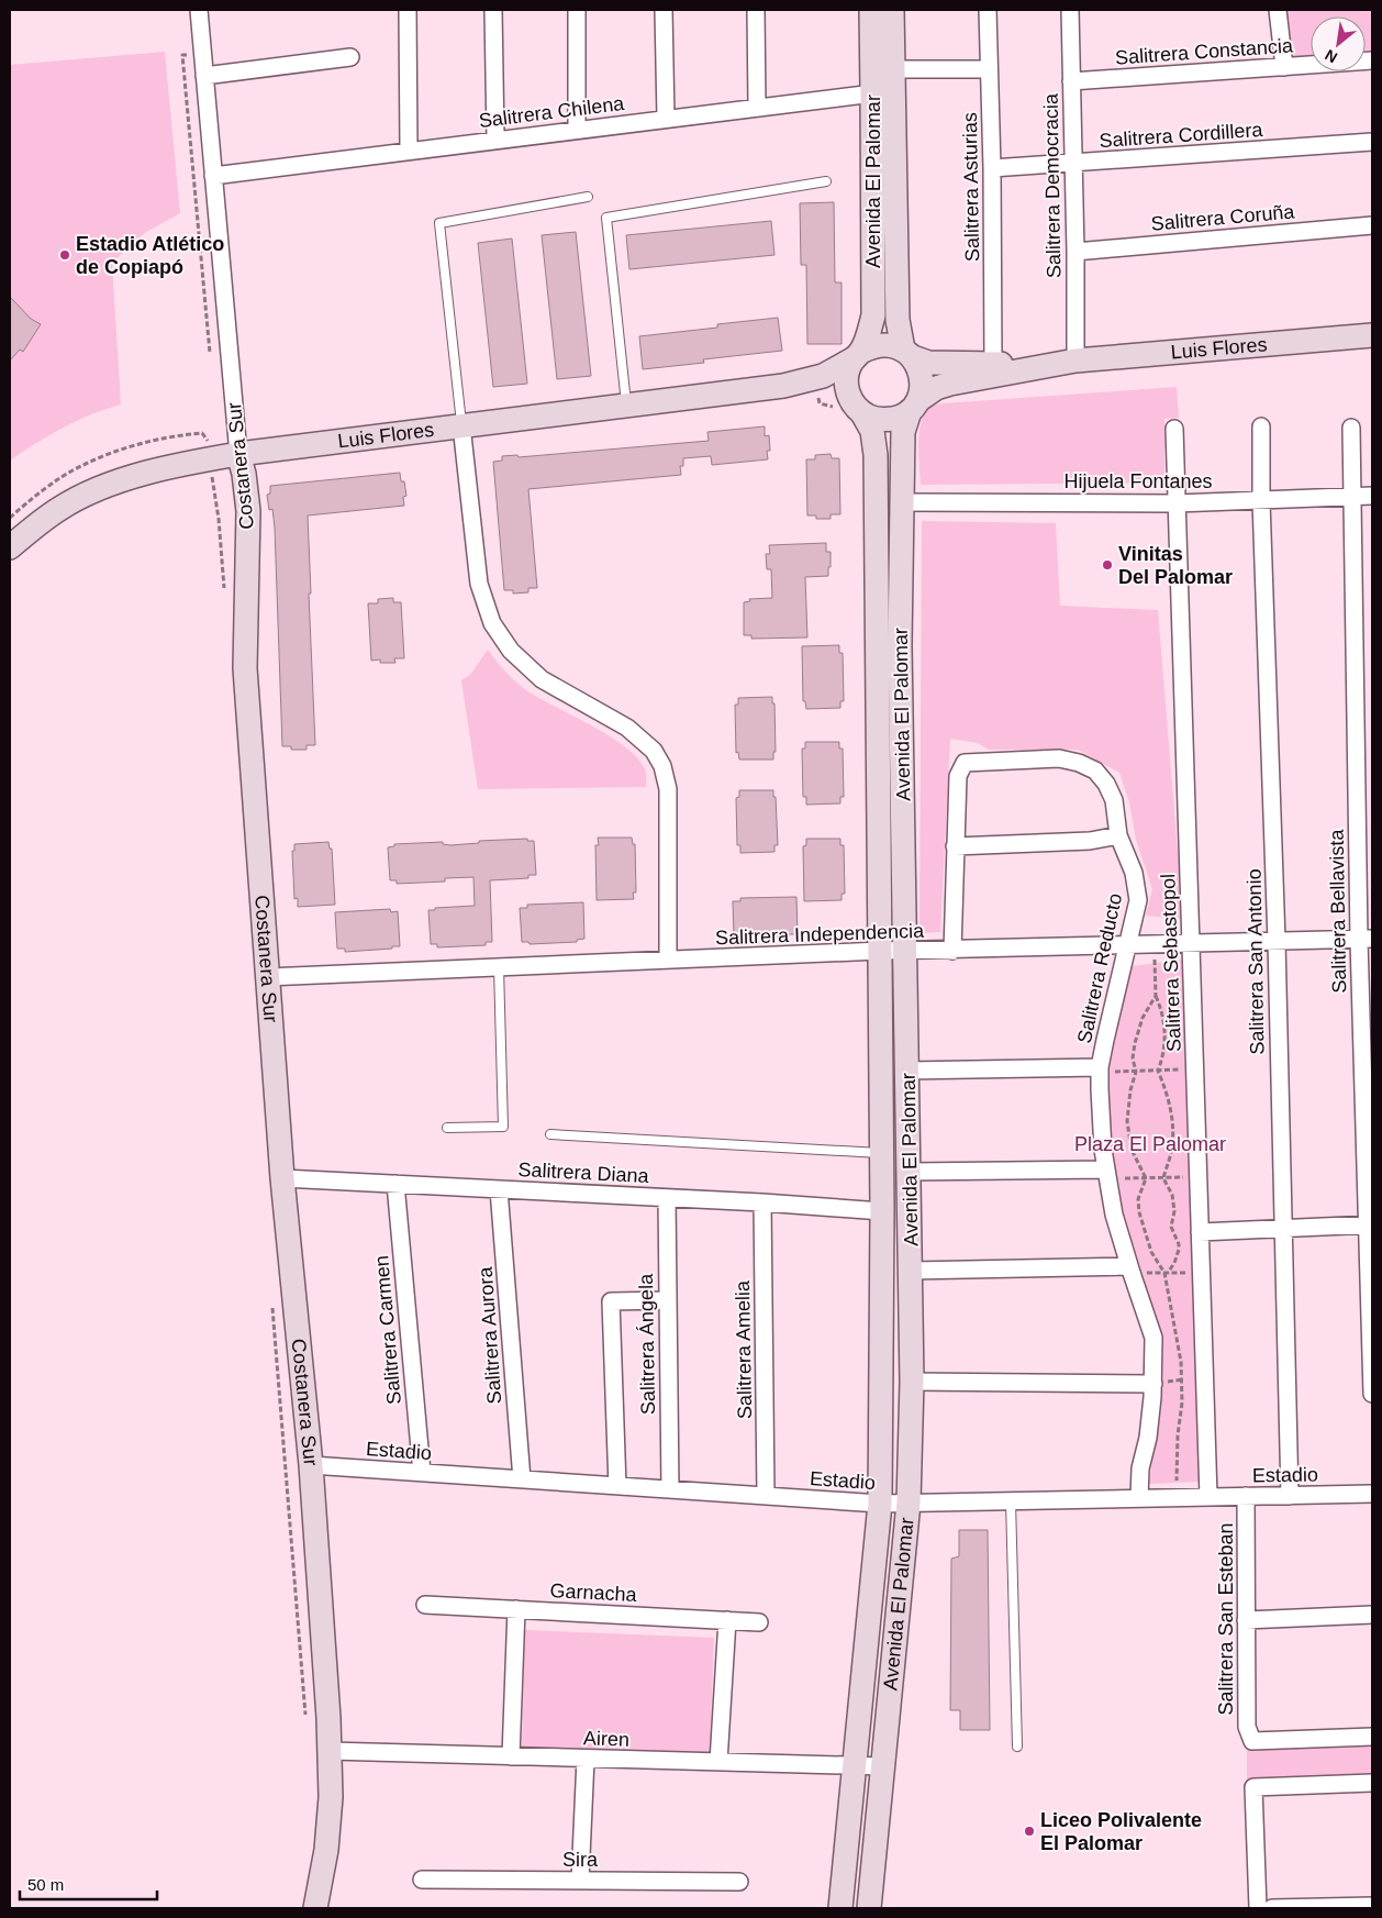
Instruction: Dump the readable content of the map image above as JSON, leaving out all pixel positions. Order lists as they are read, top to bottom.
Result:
{
  "streets": {
    "street": [
      "Salitrera Constancia",
      "Salitrera Chilena",
      "Salitrera Cordillera",
      "Avenida El Palomar",
      "Salitrera Democracia",
      "Salitrera Asturias",
      "Salitrera Coruña",
      "Luis Flores",
      "Costanera Sur",
      "Hijuela Fontanes",
      "Salitrera Bellavista",
      "Salitrera Independencia",
      "Salitrera San Antonio",
      "Salitrera Sebastopol",
      "Salitrera Reducto",
      "Salitrera Diana",
      "Salitrera Carmen",
      "Salitrera Aurora",
      "Salitrera Ángela",
      "Salitrera Amelia",
      "Estadio",
      "Garnacha",
      "Salitrera San Esteban",
      "Airen",
      "Sira"
    ]
  },
  "crossings": [
    ["Salitrera Constancia", "Salitrera Democracia"],
    ["Salitrera Chilena", "Avenida El Palomar"],
    ["Salitrera Chilena", "Salitrera Asturias"],
    ["Salitrera Chilena", "Costanera Sur"],
    ["Salitrera Cordillera", "Salitrera Democracia"],
    ["Salitrera Cordillera", "Salitrera Asturias"],
    ["Avenida El Palomar", "Luis Flores"],
    ["Avenida El Palomar", "Hijuela Fontanes"],
    ["Avenida El Palomar", "Salitrera Independencia"],
    ["Avenida El Palomar", "Salitrera Diana"],
    ["Avenida El Palomar", "Estadio"],
    ["Avenida El Palomar", "Airen"],
    ["Salitrera Democracia", "Salitrera Coruña"],
    ["Salitrera Democracia", "Luis Flores"],
    ["Salitrera Asturias", "Luis Flores"],
    ["Luis Flores", "Costanera Sur"],
    ["Costanera Sur", "Salitrera Independencia"],
    ["Costanera Sur", "Salitrera Diana"],
    ["Costanera Sur", "Estadio"],
    ["Costanera Sur", "Airen"],
    ["Hijuela Fontanes", "Salitrera Bellavista"],
    ["Hijuela Fontanes", "Salitrera San Antonio"],
    ["Hijuela Fontanes", "Salitrera Sebastopol"],
    ["Salitrera Bellavista", "Salitrera Independencia"],
    ["Salitrera Independencia", "Salitrera San Antonio"],
    ["Salitrera Independencia", "Salitrera Sebastopol"],
    ["Salitrera Independencia", "Salitrera Reducto"],
    ["Salitrera San Antonio", "Estadio"],
    ["Salitrera Sebastopol", "Estadio"],
    ["Salitrera Reducto", "Estadio"],
    ["Salitrera Diana", "Salitrera Carmen"],
    ["Salitrera Diana", "Salitrera Aurora"],
    ["Salitrera Diana", "Salitrera Ángela"],
    ["Salitrera Diana", "Salitrera Amelia"],
    ["Salitrera Carmen", "Estadio"],
    ["Salitrera Aurora", "Estadio"],
    ["Salitrera Ángela", "Estadio"],
    ["Salitrera Amelia", "Estadio"],
    ["Estadio", "Salitrera San Esteban"]
  ],
  "parks": ["Plaza El Palomar"],
  "places": ["Estadio Atlético de Copiapó", "Vinitas Del Palomar", "Liceo Polivalente El Palomar"],
  "scale_bar": "50 m",
  "north": "bottom left"
}
